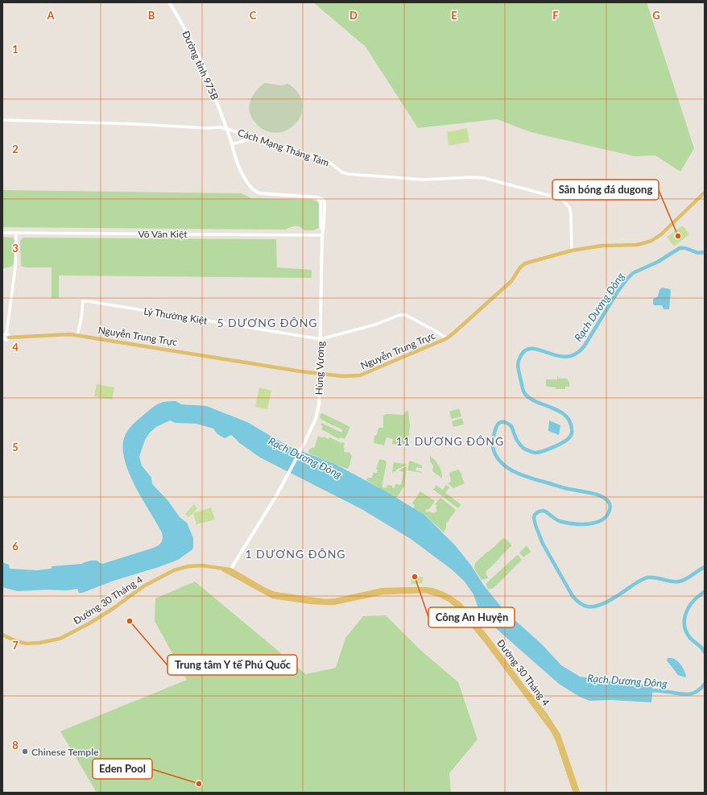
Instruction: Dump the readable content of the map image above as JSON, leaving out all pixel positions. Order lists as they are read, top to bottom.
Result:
{
  "streets": {
    "main road": [
      "Đường tỉnh 975B",
      "Nguyễn Trung Trực",
      "Hùng Vương",
      "Đường 30 Tháng 4"
    ],
    "street": ["Cách Mạng Tháng Tám", "Võ Văn Kiệt", "Lý Thường Kiệt"]
  },
  "crossings": [
    ["Đường tỉnh 975B", "Cách Mạng Tháng Tám"],
    ["Đường tỉnh 975B", "Hùng Vương"],
    ["Cách Mạng Tháng Tám", "Nguyễn Trung Trực"],
    ["Cách Mạng Tháng Tám", "Hùng Vương"],
    ["Võ Văn Kiệt", "Hùng Vương"],
    ["Lý Thường Kiệt", "Nguyễn Trung Trực"],
    ["Lý Thường Kiệt", "Hùng Vương"],
    ["Nguyễn Trung Trực", "Hùng Vương"],
    ["Hùng Vương", "Đường 30 Tháng 4"]
  ],
  "districts": ["5 DƯƠNG ĐÔNG", "11 DƯƠNG ĐÔNG", "1 DƯƠNG ĐÔNG"],
  "water": ["Rạch Dương Đông"],
  "places": [
    "Sân bóng đá dugong",
    "Công An Huyện",
    "Trung tâm Y tế Phú Quốc",
    "Chinese Temple",
    "Eden Pool"
  ],
  "grid": {
    "columns": [
      "A",
      "B",
      "C",
      "D",
      "E",
      "F",
      "G"
    ],
    "rows": [
      "1",
      "2",
      "3",
      "4",
      "5",
      "6",
      "7",
      "8"
    ]
  }
}
